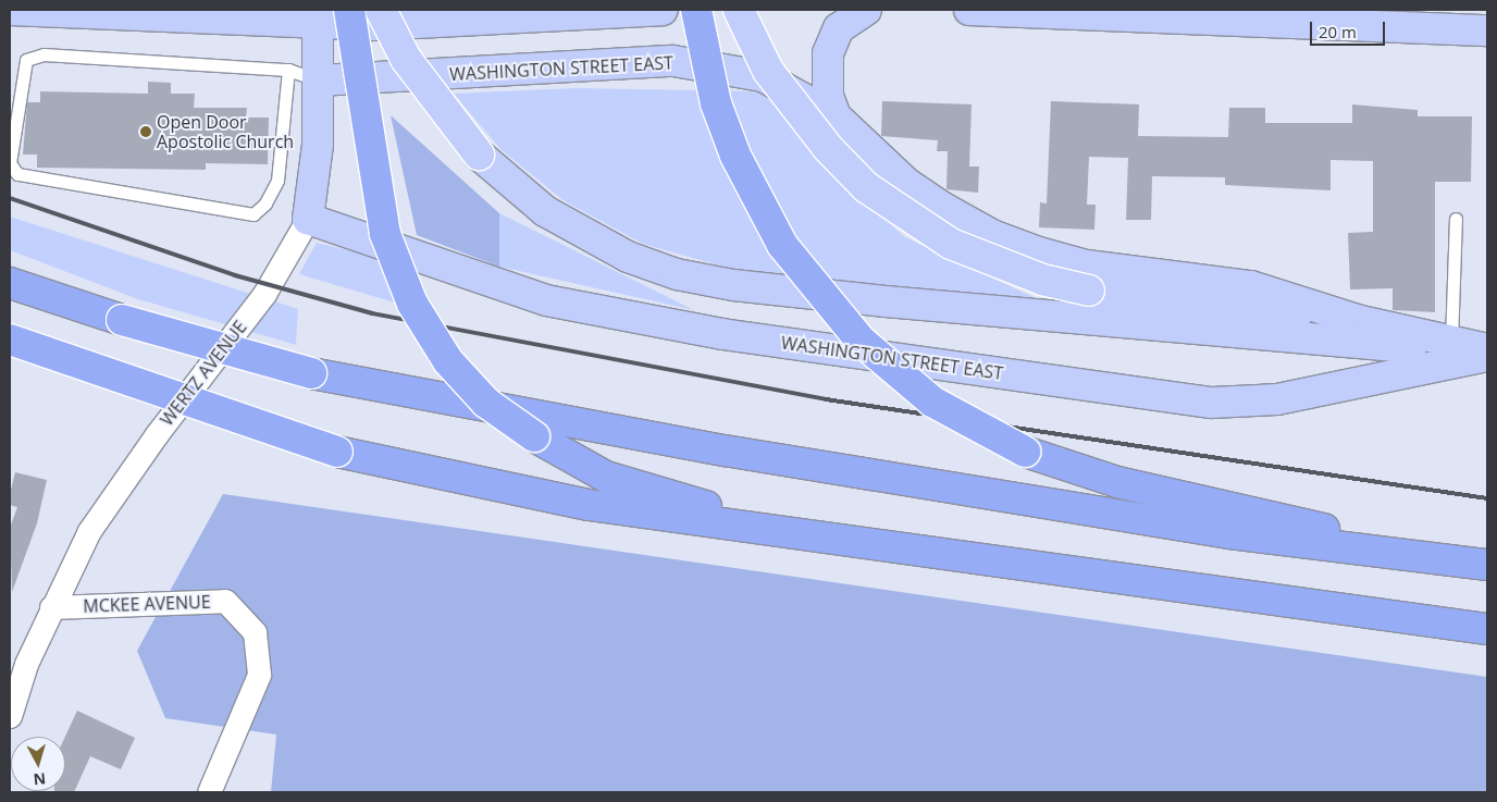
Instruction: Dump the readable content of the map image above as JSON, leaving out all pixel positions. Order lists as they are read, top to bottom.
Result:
{
  "streets": {
    "main road": ["WASHINGTON STREET EAST", "WERTZ AVENUE"],
    "street": ["MCKEE AVENUE"]
  },
  "crossings": [
    ["WASHINGTON STREET EAST", "WERTZ AVENUE"],
    ["WERTZ AVENUE", "MCKEE AVENUE"]
  ],
  "places": ["Open Door Apostolic Church"],
  "scale_bar": "20 m",
  "north": "bottom"
}
